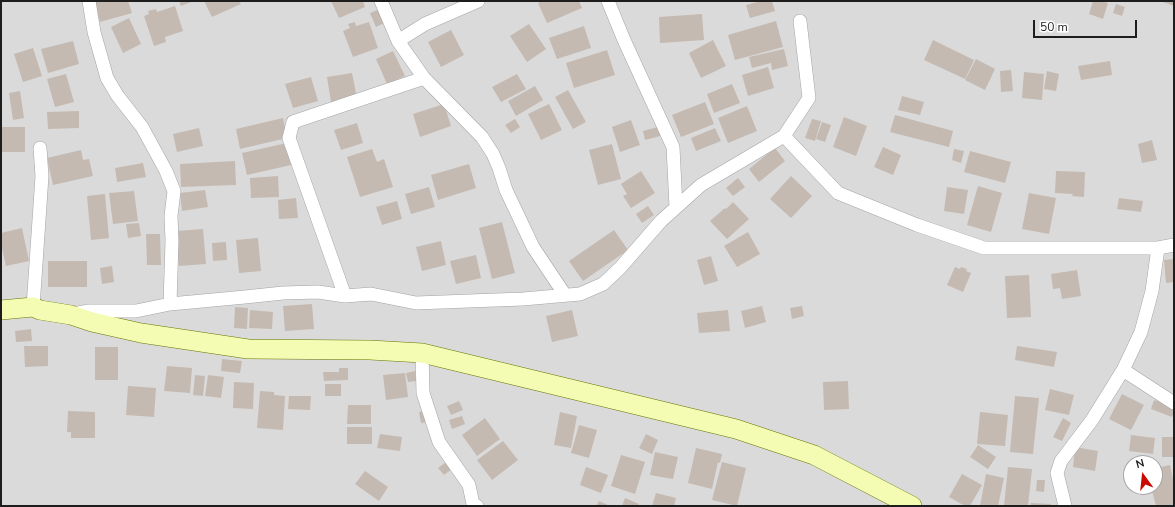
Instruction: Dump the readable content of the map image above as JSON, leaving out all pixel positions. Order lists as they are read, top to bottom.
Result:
{
  "scale_bar": "50 m",
  "north": "top"
}
